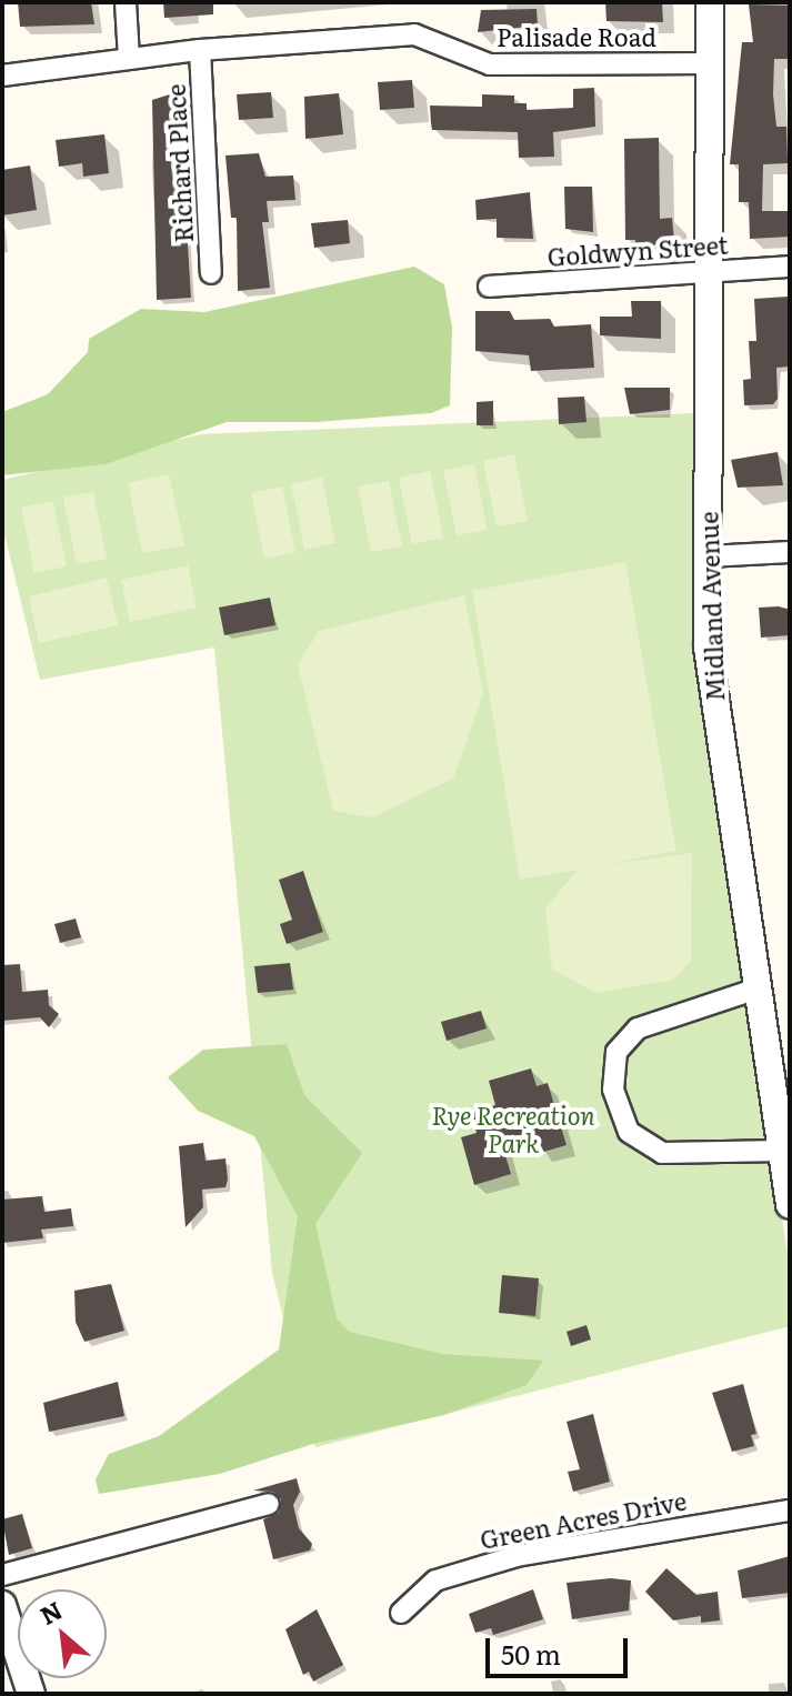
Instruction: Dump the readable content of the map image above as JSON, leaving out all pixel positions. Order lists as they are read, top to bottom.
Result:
{
  "streets": {
    "street": [
      "Palisade Road",
      "Richard Place",
      "Goldwyn Street",
      "Midland Avenue",
      "Green Acres Drive"
    ]
  },
  "crossings": [
    ["Palisade Road", "Richard Place"],
    ["Palisade Road", "Midland Avenue"],
    ["Goldwyn Street", "Midland Avenue"]
  ],
  "parks": ["Rye Recreation Park"],
  "scale_bar": "50 m",
  "north": "top left"
}
